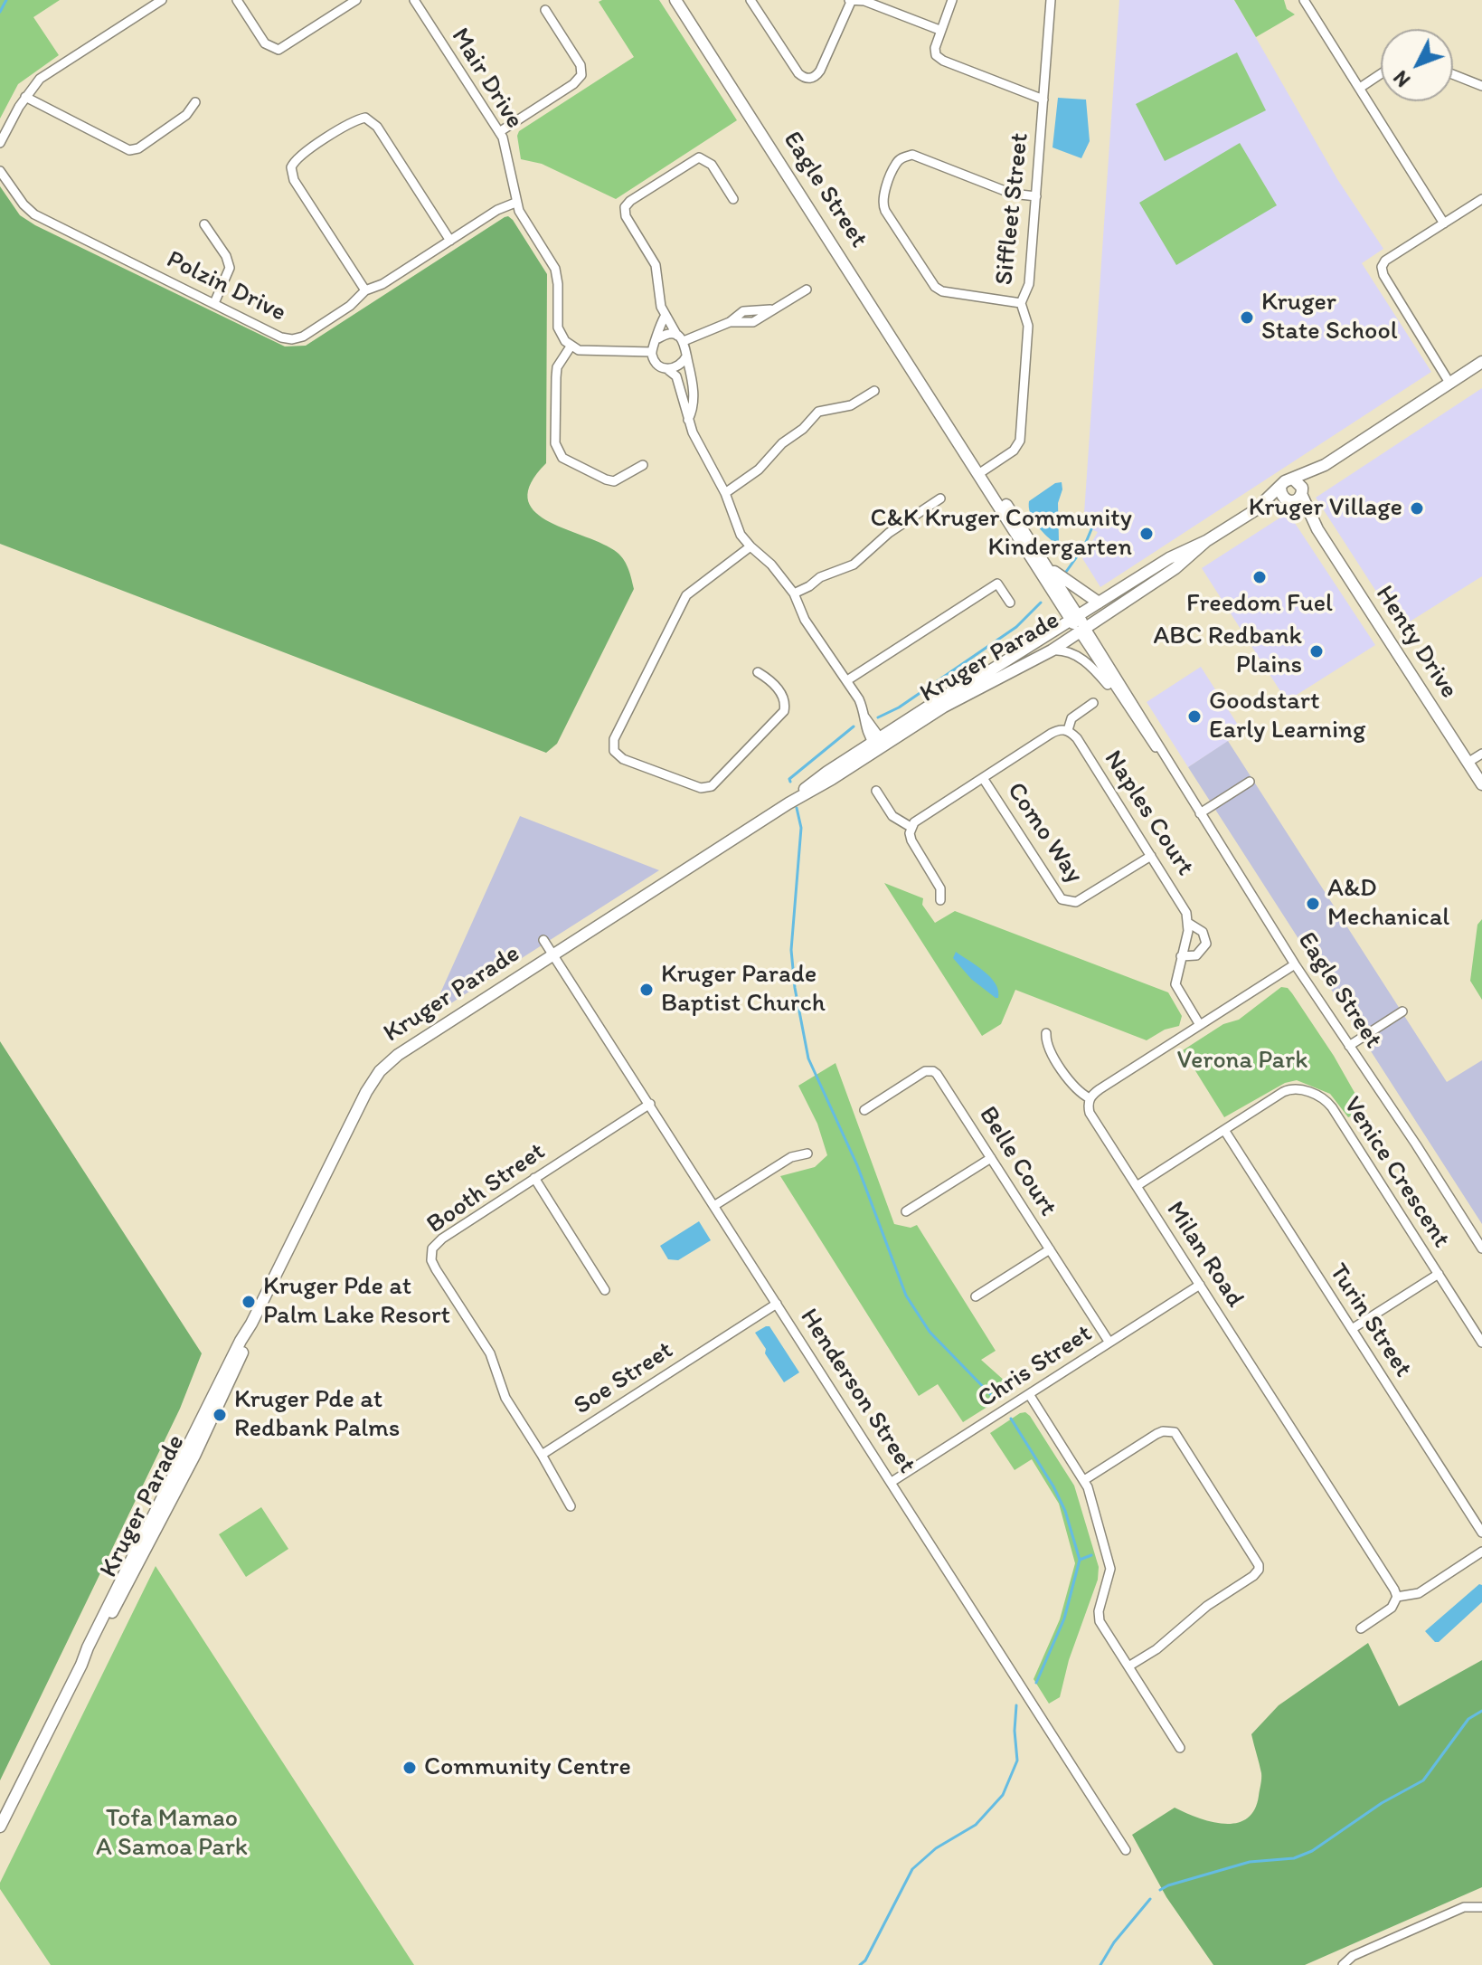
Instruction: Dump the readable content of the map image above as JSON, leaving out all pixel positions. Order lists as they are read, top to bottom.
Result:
{
  "streets": {
    "street": [
      "Mair Drive",
      "Eagle Street",
      "Siffleet Street",
      "Polzin Drive",
      "Henty Drive",
      "Kruger Parade",
      "Naples Court",
      "Como Way",
      "Belle Court",
      "Venice Crescent",
      "Booth Street",
      "Milan Road",
      "Turin Street",
      "Chris Street",
      "Soe Street",
      "Henderson Street"
    ]
  },
  "crossings": [
    ["Mair Drive", "Polzin Drive"],
    ["Eagle Street", "Siffleet Street"],
    ["Eagle Street", "Kruger Parade"],
    ["Henty Drive", "Kruger Parade"],
    ["Kruger Parade", "Henderson Street"],
    ["Naples Court", "Como Way"],
    ["Belle Court", "Chris Street"],
    ["Venice Crescent", "Milan Road"],
    ["Venice Crescent", "Turin Street"],
    ["Booth Street", "Soe Street"],
    ["Booth Street", "Henderson Street"],
    ["Milan Road", "Chris Street"],
    ["Chris Street", "Henderson Street"],
    ["Soe Street", "Henderson Street"]
  ],
  "parks": ["Verona Park", "Tofa Mamao A Samoa Park"],
  "places": [
    "Kruger State School",
    "Kruger Village",
    "C&K Kruger Community Kindergarten",
    "Freedom Fuel",
    "ABC Redbank Plains",
    "Goodstart Early Learning",
    "A&D Mechanical",
    "Kruger Parade Baptist Church",
    "Kruger Pde at Palm Lake Resort",
    "Kruger Pde at Redbank Palms",
    "Community Centre"
  ],
  "north": "bottom left"
}
